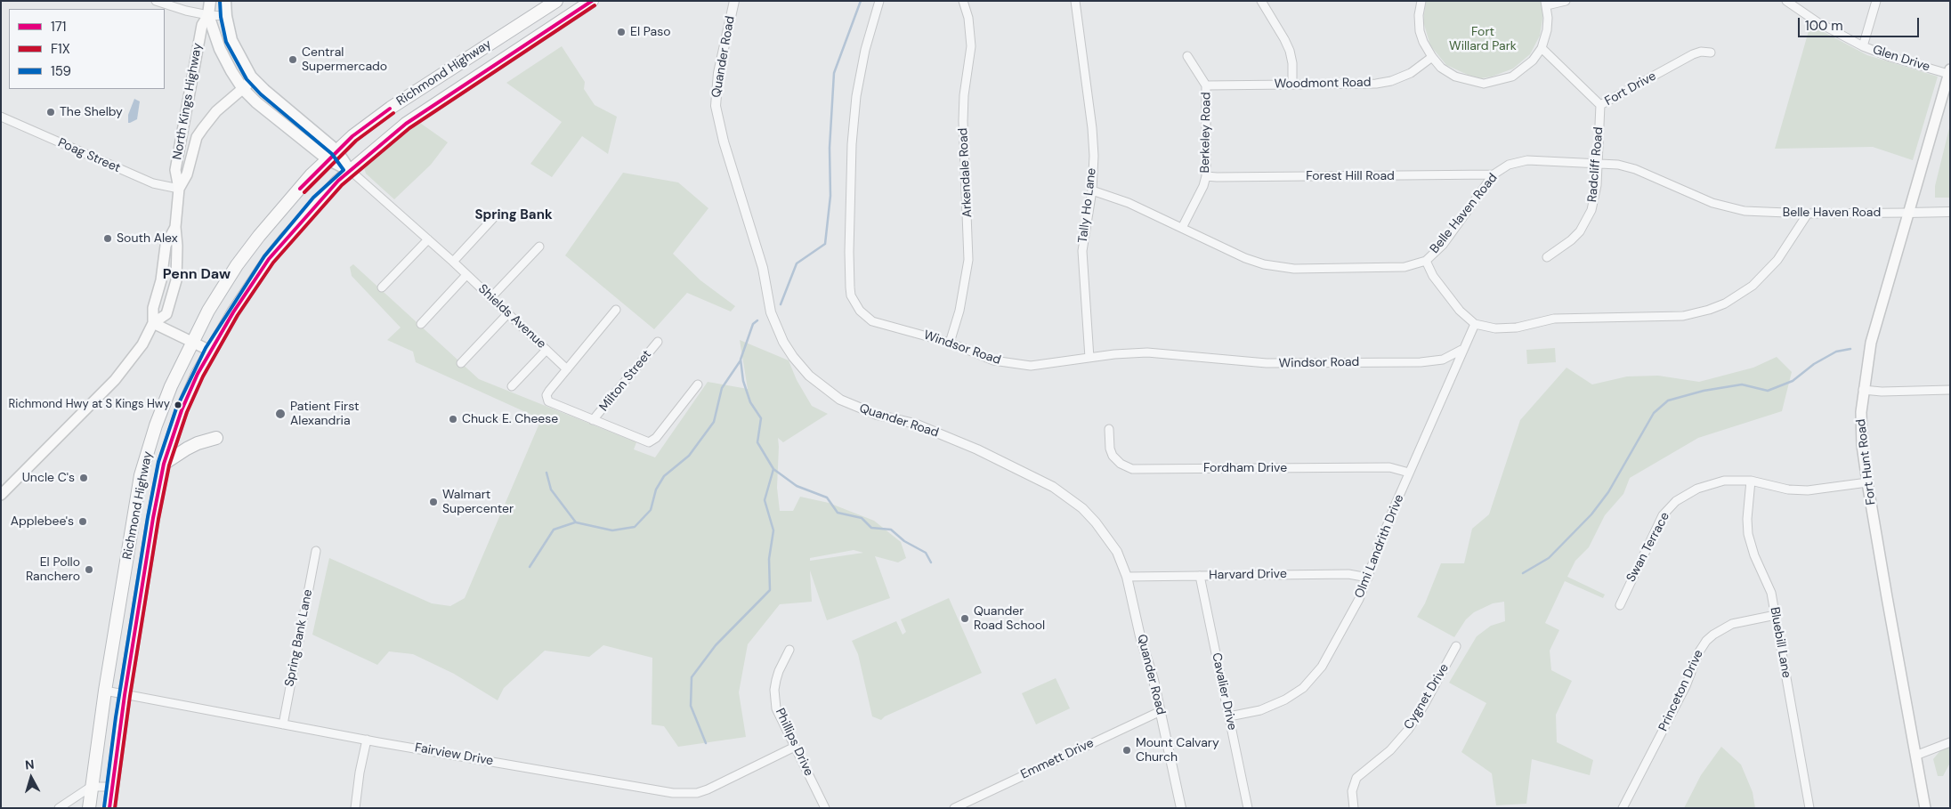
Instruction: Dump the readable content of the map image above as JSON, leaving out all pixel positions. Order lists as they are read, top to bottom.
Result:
{
  "streets": {
    "highway": ["Richmond Highway"],
    "main road": ["North Kings Highway", "Fort Hunt Road"],
    "street": [
      "Quander Road",
      "Glen Drive",
      "Woodmont Road",
      "Fort Drive",
      "Berkeley Road",
      "Poag Street",
      "Radcliff Road",
      "Arkendale Road",
      "Forest Hill Road",
      "Tally Ho Lane",
      "Belle Haven Road",
      "Shields Avenue",
      "Windsor Road",
      "Milton Street",
      "Fordham Drive",
      "Olmi Landrith Drive",
      "Swan Terrace",
      "Harvard Drive",
      "Spring Bank Lane",
      "Bluebill Lane",
      "Princeton Drive",
      "Cavalier Drive",
      "Cygnet Drive",
      "Phillips Drive",
      "Fairview Drive",
      "Emmett Drive"
    ]
  },
  "crossings": [
    ["Quander Road", "Harvard Drive"],
    ["Quander Road", "Emmett Drive"],
    ["Glen Drive", "Fort Hunt Road"],
    ["Richmond Highway", "North Kings Highway"],
    ["Richmond Highway", "Shields Avenue"],
    ["Richmond Highway", "Fairview Drive"],
    ["Woodmont Road", "Berkeley Road"],
    ["Fort Drive", "Radcliff Road"],
    ["North Kings Highway", "Poag Street"],
    ["North Kings Highway", "Shields Avenue"],
    ["Berkeley Road", "Forest Hill Road"],
    ["Berkeley Road", "Belle Haven Road"],
    ["Radcliff Road", "Belle Haven Road"],
    ["Arkendale Road", "Windsor Road"],
    ["Forest Hill Road", "Belle Haven Road"],
    ["Tally Ho Lane", "Belle Haven Road"],
    ["Tally Ho Lane", "Windsor Road"],
    ["Belle Haven Road", "Fort Hunt Road"],
    ["Windsor Road", "Olmi Landrith Drive"],
    ["Fort Hunt Road", "Swan Terrace"],
    ["Fordham Drive", "Olmi Landrith Drive"],
    ["Olmi Landrith Drive", "Harvard Drive"],
    ["Olmi Landrith Drive", "Cavalier Drive"],
    ["Swan Terrace", "Bluebill Lane"],
    ["Harvard Drive", "Cavalier Drive"],
    ["Spring Bank Lane", "Fairview Drive"],
    ["Bluebill Lane", "Princeton Drive"],
    ["Phillips Drive", "Fairview Drive"]
  ],
  "districts": ["Spring Bank", "Penn Daw"],
  "parks": ["Fort Willard Park"],
  "places": [
    "El Paso",
    "Central Supermercado",
    "The Shelby",
    "South Alex",
    "Richmond Hwy at S Kings Hwy",
    "Patient First Alexandria",
    "Chuck E. Cheese",
    "Uncle C's",
    "Walmart Supercenter",
    "Applebee's",
    "El Pollo Ranchero",
    "Quander Road School",
    "Mount Calvary Church"
  ],
  "lines": ["transit line 171", "transit line 159", "transit line F1X"],
  "legend": ["171", "F1X", "159"],
  "scale_bar": "100 m",
  "north": "top"
}
